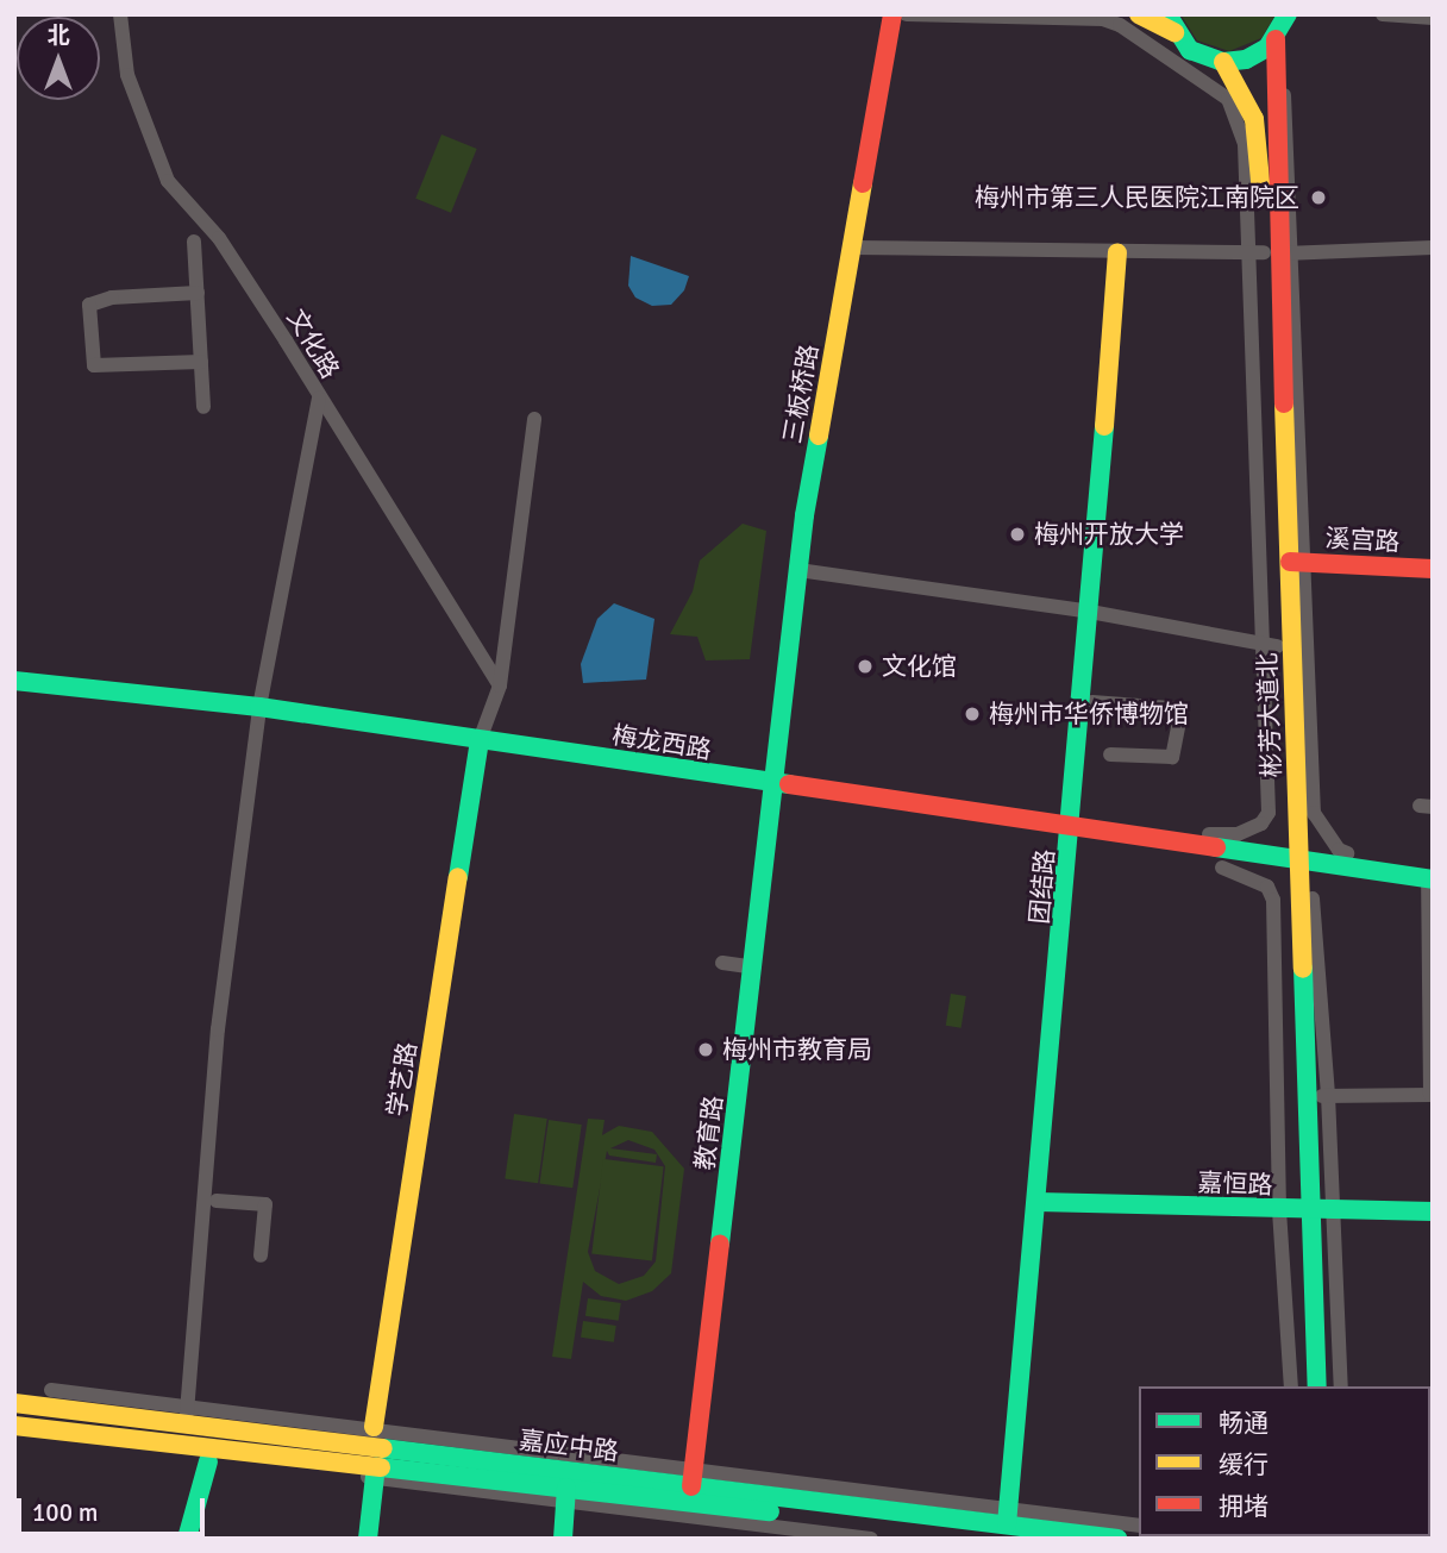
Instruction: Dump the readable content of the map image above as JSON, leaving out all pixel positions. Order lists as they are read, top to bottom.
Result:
{
  "streets": {
    "main road": [
      "三板桥路",
      "溪宫路",
      "彬芳大道北",
      "梅龙西路",
      "团结路",
      "学艺路",
      "教育路",
      "嘉恒路",
      "嘉应中路"
    ],
    "street": ["文化路"]
  },
  "crossings": [
    ["三板桥路", "梅龙西路"],
    ["三板桥路", "教育路"],
    ["溪宫路", "彬芳大道北"],
    ["彬芳大道北", "梅龙西路"],
    ["彬芳大道北", "嘉恒路"],
    ["梅龙西路", "团结路"],
    ["梅龙西路", "学艺路"],
    ["梅龙西路", "教育路"],
    ["团结路", "嘉恒路"],
    ["团结路", "嘉应中路"],
    ["教育路", "嘉应中路"]
  ],
  "places": [
    "梅州市第三人民医院江南院区",
    "梅州开放大学",
    "文化馆",
    "梅州市华侨博物馆",
    "梅州市教育局"
  ],
  "legend": ["畅通", "缓行", "拥堵"],
  "scale_bar": "100 m",
  "north": "top"
}
